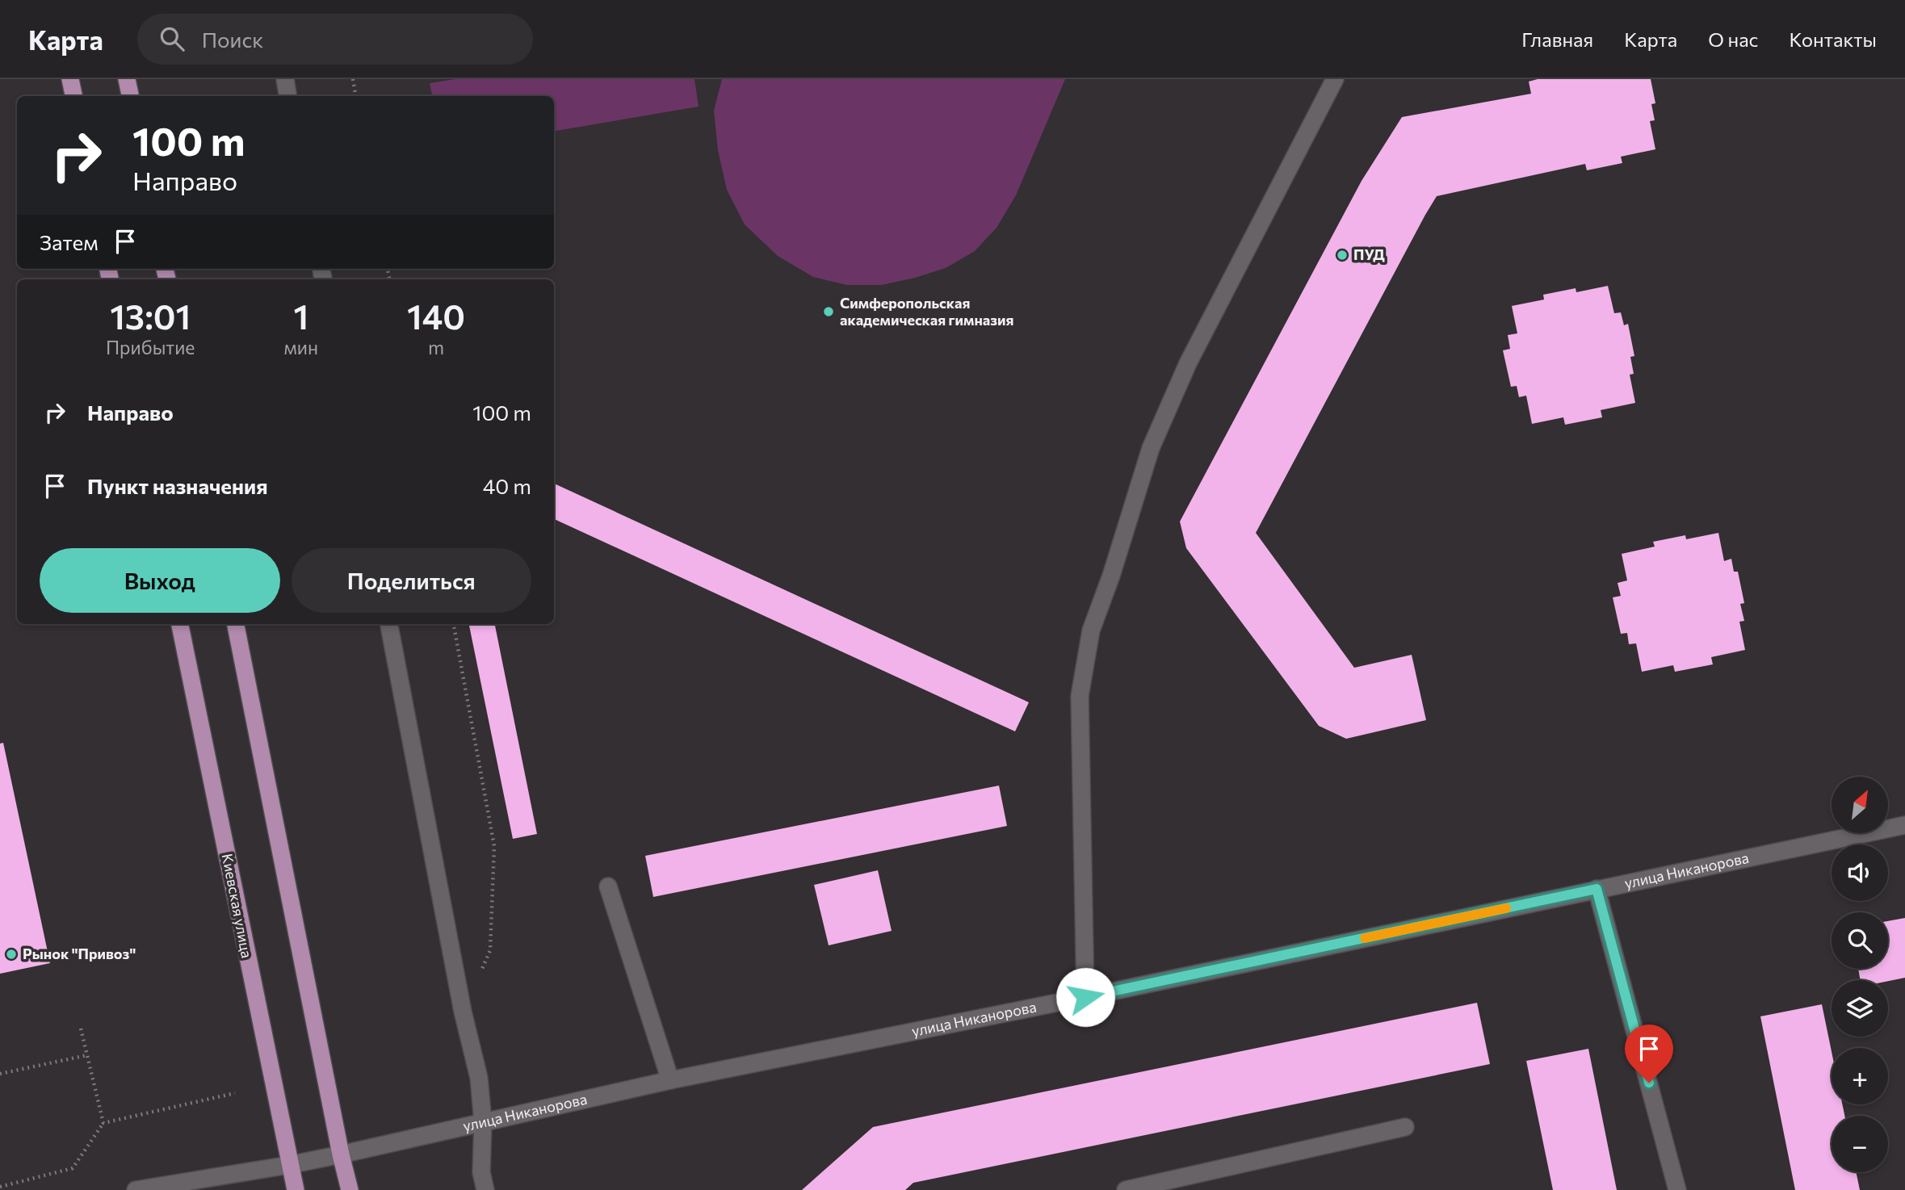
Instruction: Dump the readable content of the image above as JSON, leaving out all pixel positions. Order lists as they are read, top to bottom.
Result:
{
  "streets": {
    "main road": ["Киевская улица"],
    "street": ["улица Никанорова"]
  },
  "crossings": [
    ["улица Никанорова", "Киевская улица"]
  ],
  "places": ["ПУД", "Симферопольская академическая гимназия", "Рынок \"Привоз\""],
  "north": "top right",
  "page": {
    "header": "Карта",
    "search": "Поиск",
    "nav": [
      "Главная",
      "Карта",
      "О нас",
      "Контакты"
    ],
    "turn": ["100 m", "Направо"],
    "then": "Затем",
    "eta": [
      "13:01",
      "Прибытие",
      "1",
      "мин",
      "140",
      "m"
    ],
    "list": [
      {
        "name": "Направо",
        "value": "100 m"
      },
      {
        "name": "Пункт назначения",
        "value": "40 m"
      }
    ],
    "buttons": ["Выход", "Поделиться"],
    "map_buttons": ["+", "−"]
  }
}
